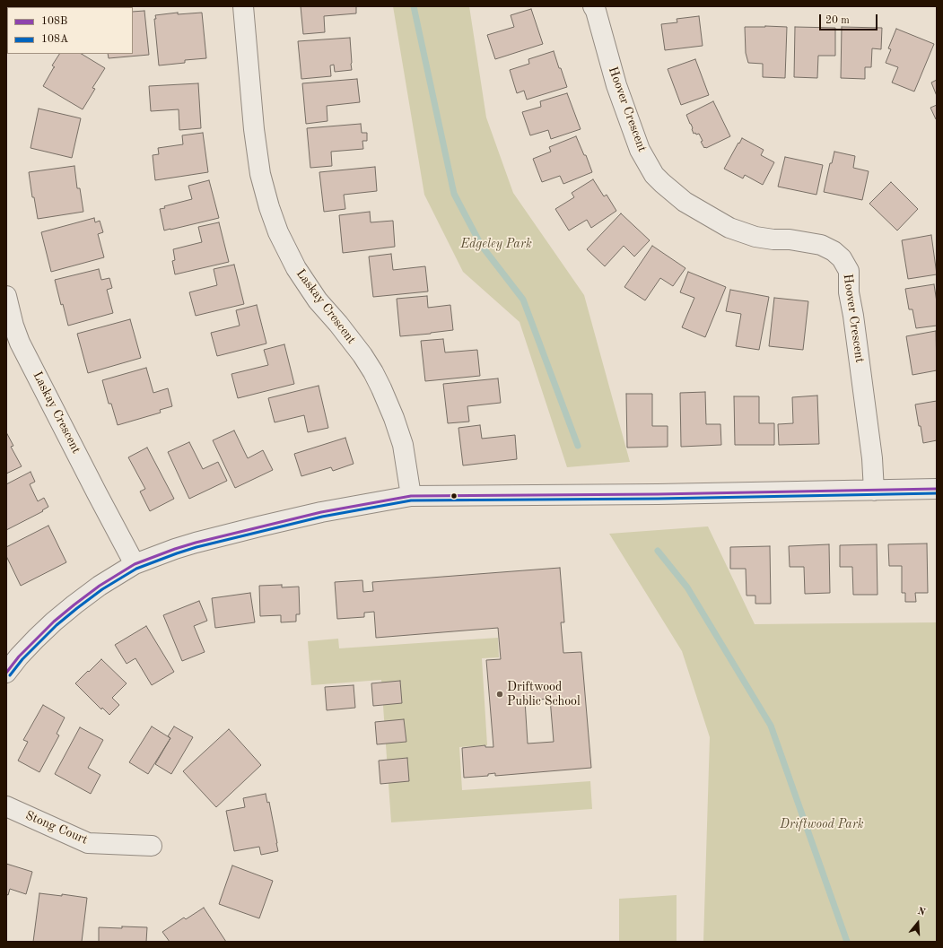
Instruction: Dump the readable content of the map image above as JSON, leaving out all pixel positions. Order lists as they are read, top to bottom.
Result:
{
  "streets": {
    "street": ["Hoover Crescent", "Laskay Crescent", "Stong Court"]
  },
  "parks": ["Edgeley Park", "Driftwood Park"],
  "places": ["Driftwood Public School"],
  "lines": ["transit line 108B", "transit line 108A"],
  "legend": ["108B", "108A"],
  "scale_bar": "20 m",
  "north": "top"
}
